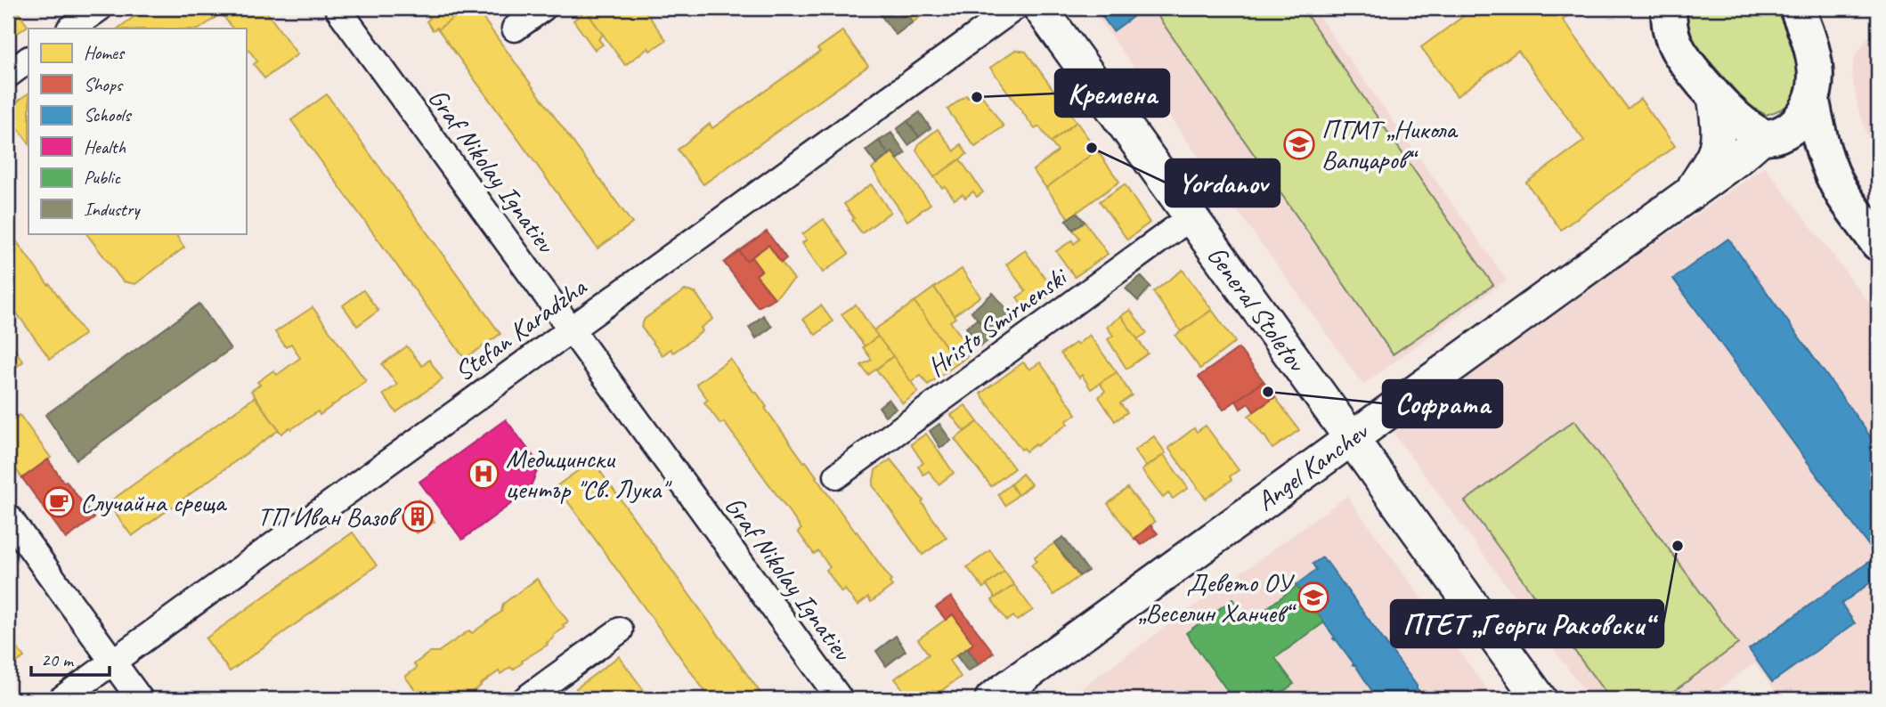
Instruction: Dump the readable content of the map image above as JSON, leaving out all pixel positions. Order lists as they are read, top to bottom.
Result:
{
  "streets": {
    "street": [
      "Graf Nikolay Ignatiev",
      "General Stoletov",
      "Hristo Smirnenski",
      "Stefan Karadzha",
      "Angel Kanchev"
    ]
  },
  "crossings": [
    ["Graf Nikolay Ignatiev", "Stefan Karadzha"],
    ["General Stoletov", "Hristo Smirnenski"],
    ["General Stoletov", "Angel Kanchev"]
  ],
  "places": {
    "other": [
      "Кремена",
      "Yordanov",
      "Софрата",
      "ПГЕТ „Георги Раковски“"
    ],
    "school or university": ["ПГМТ „Никола Вапцаров“", "Девето ОУ „Веселин Ханчев“"],
    "hospital": ["Медицински център \"Св. Лука\""],
    "cafe": ["Случайна среща"],
    "building": ["ТП Иван Вазов"]
  },
  "legend": [
    "Homes",
    "Shops",
    "Schools",
    "Health",
    "Public",
    "Industry"
  ],
  "scale_bar": "20 m"
}
